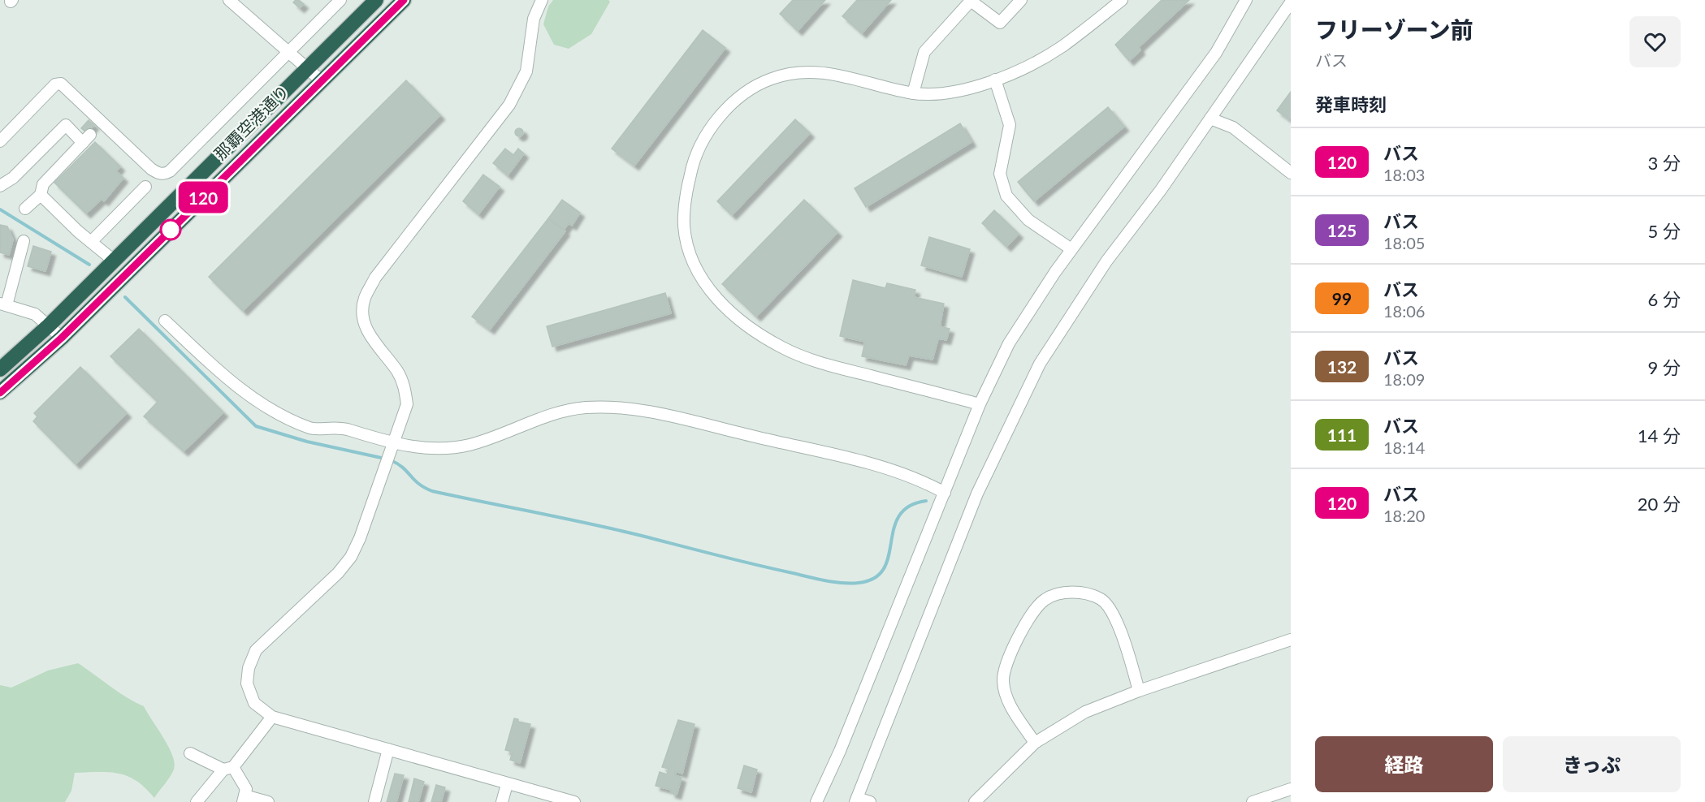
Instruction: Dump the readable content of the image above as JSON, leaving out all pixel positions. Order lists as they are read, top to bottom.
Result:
{
  "streets": {
    "highway": ["那覇空港通り"]
  },
  "lines": ["bus line 120"],
  "page": {
    "on_map": "120",
    "heading": [
      ["フリーゾーン前", "バス"],
      "発車時刻"
    ],
    "list": [
      {
        "mark": "120",
        "name": "バス",
        "note": "18:03",
        "value": "3 分"
      },
      {
        "mark": "125",
        "name": "バス",
        "note": "18:05",
        "value": "5 分"
      },
      {
        "mark": "99",
        "name": "バス",
        "note": "18:06",
        "value": "6 分"
      },
      {
        "mark": "132",
        "name": "バス",
        "note": "18:09",
        "value": "9 分"
      },
      {
        "mark": "111",
        "name": "バス",
        "note": "18:14",
        "value": "14 分"
      },
      {
        "mark": "120",
        "name": "バス",
        "note": "18:20",
        "value": "20 分"
      }
    ],
    "buttons": ["経路", "きっぷ"]
  }
}
